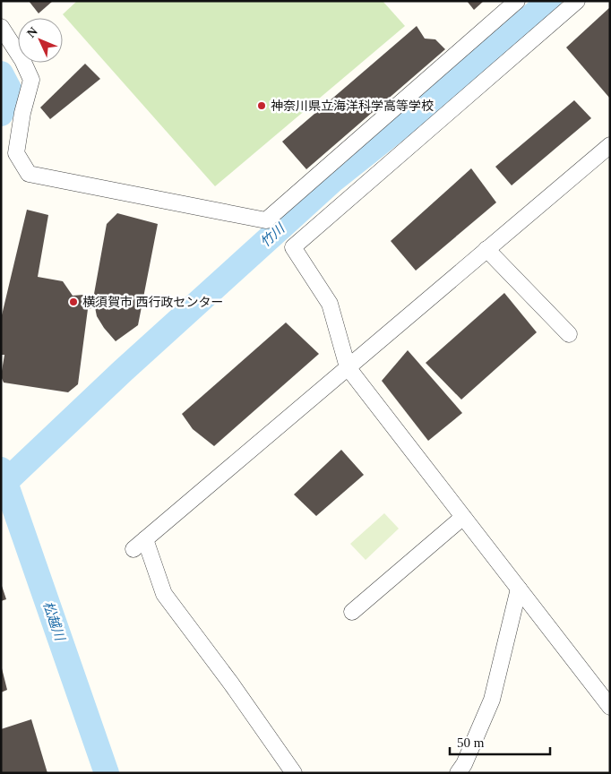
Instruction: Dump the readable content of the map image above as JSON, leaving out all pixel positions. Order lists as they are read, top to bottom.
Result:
{
  "water": ["竹川", "松越川"],
  "places": ["神奈川県立海洋科学高等学校", "横須賀市 西行政センター"],
  "scale_bar": "50 m",
  "north": "top left"
}
